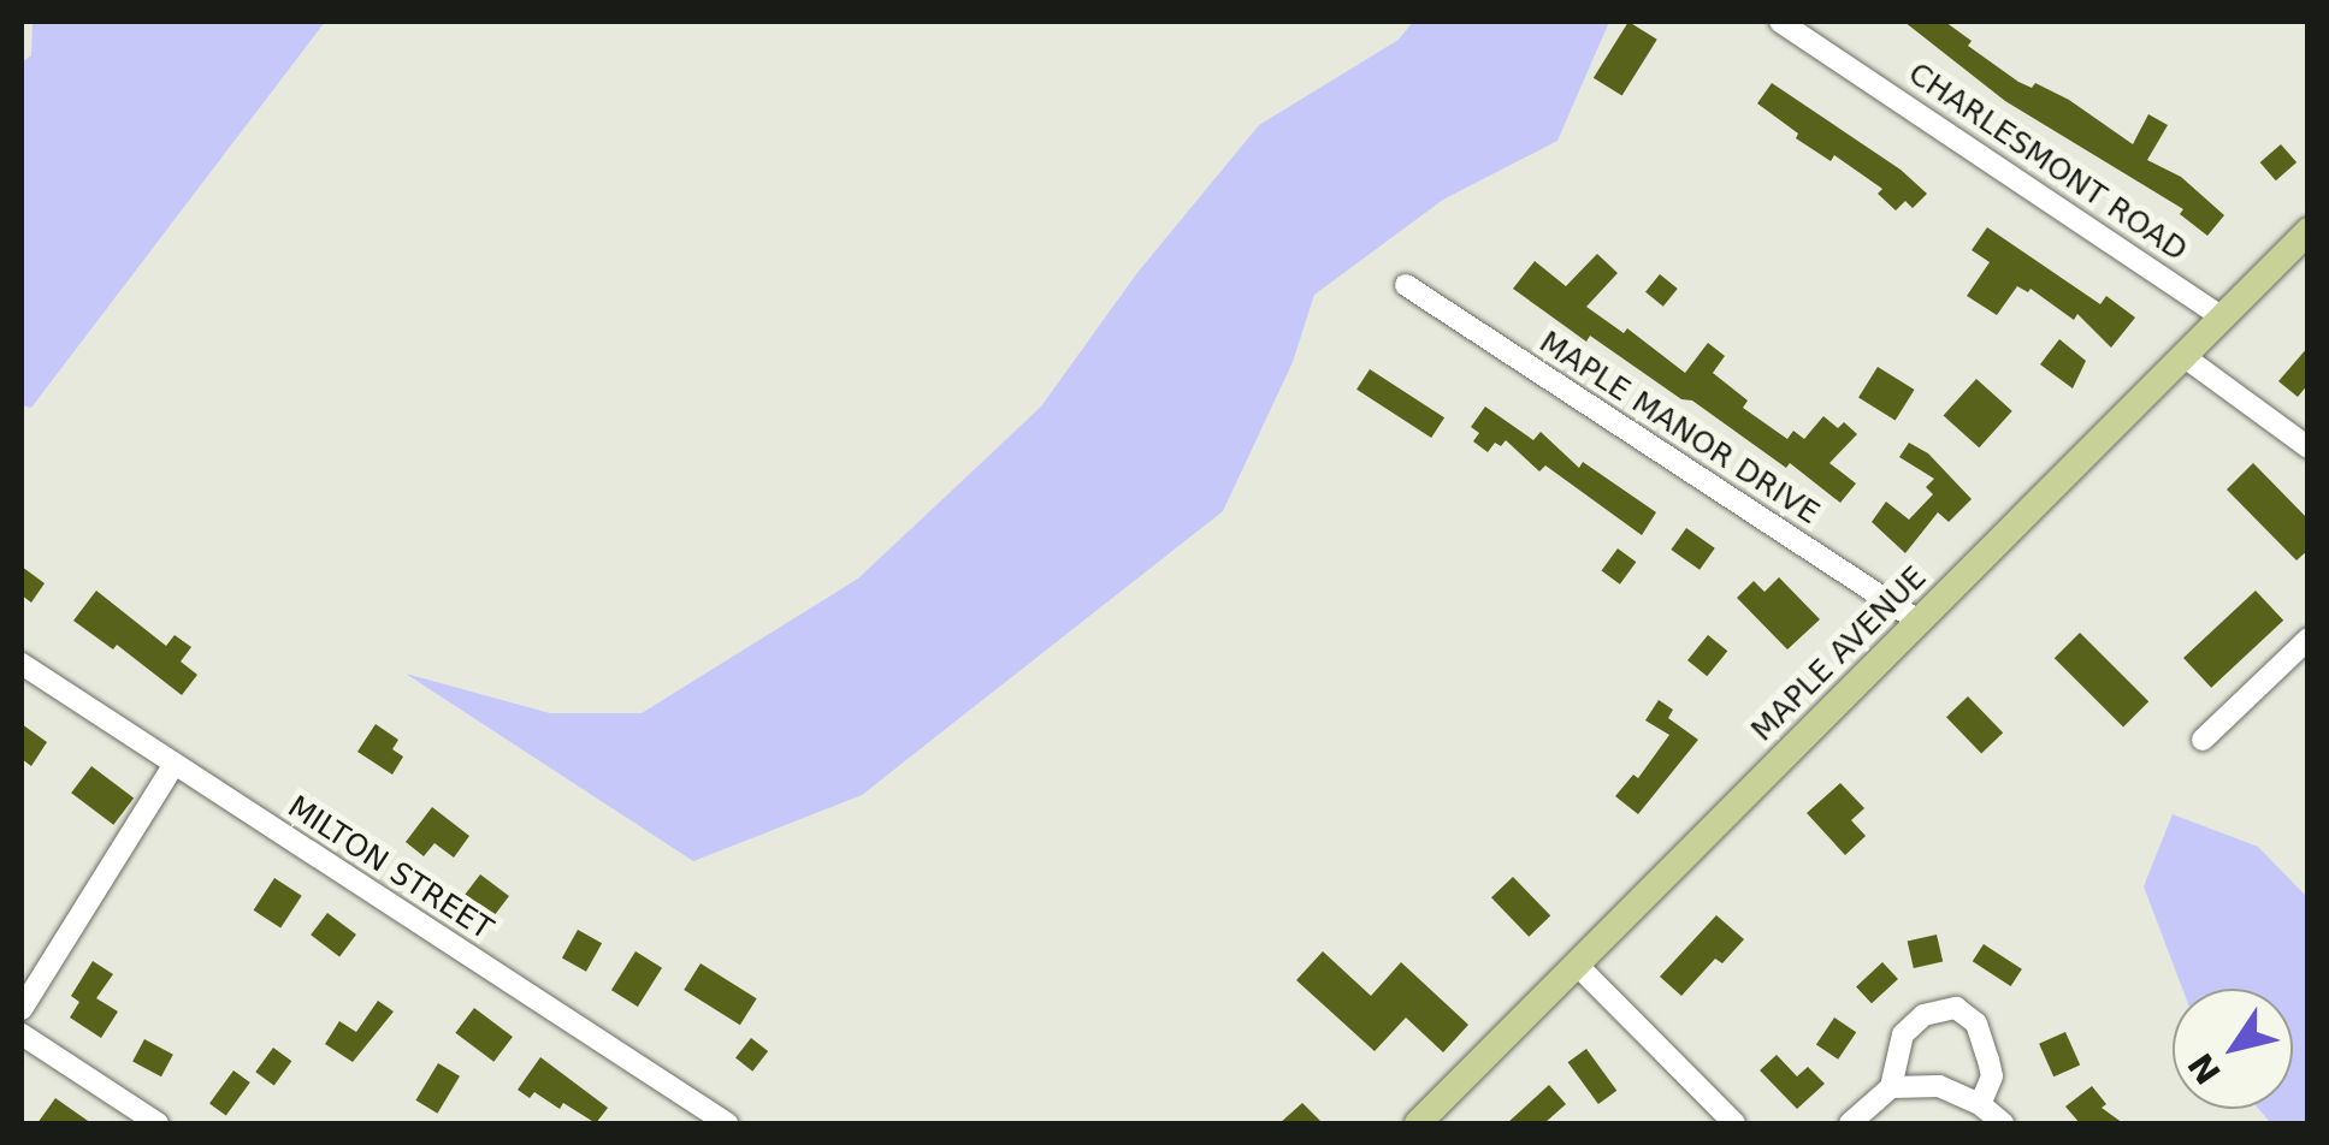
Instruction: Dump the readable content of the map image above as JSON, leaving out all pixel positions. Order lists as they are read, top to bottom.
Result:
{
  "streets": {
    "main road": ["MAPLE AVENUE"],
    "street": ["CHARLESMONT ROAD", "MAPLE MANOR DRIVE", "MILTON STREET"]
  },
  "crossings": [
    ["CHARLESMONT ROAD", "MAPLE AVENUE"],
    ["MAPLE MANOR DRIVE", "MAPLE AVENUE"]
  ],
  "north": "bottom left"
}
